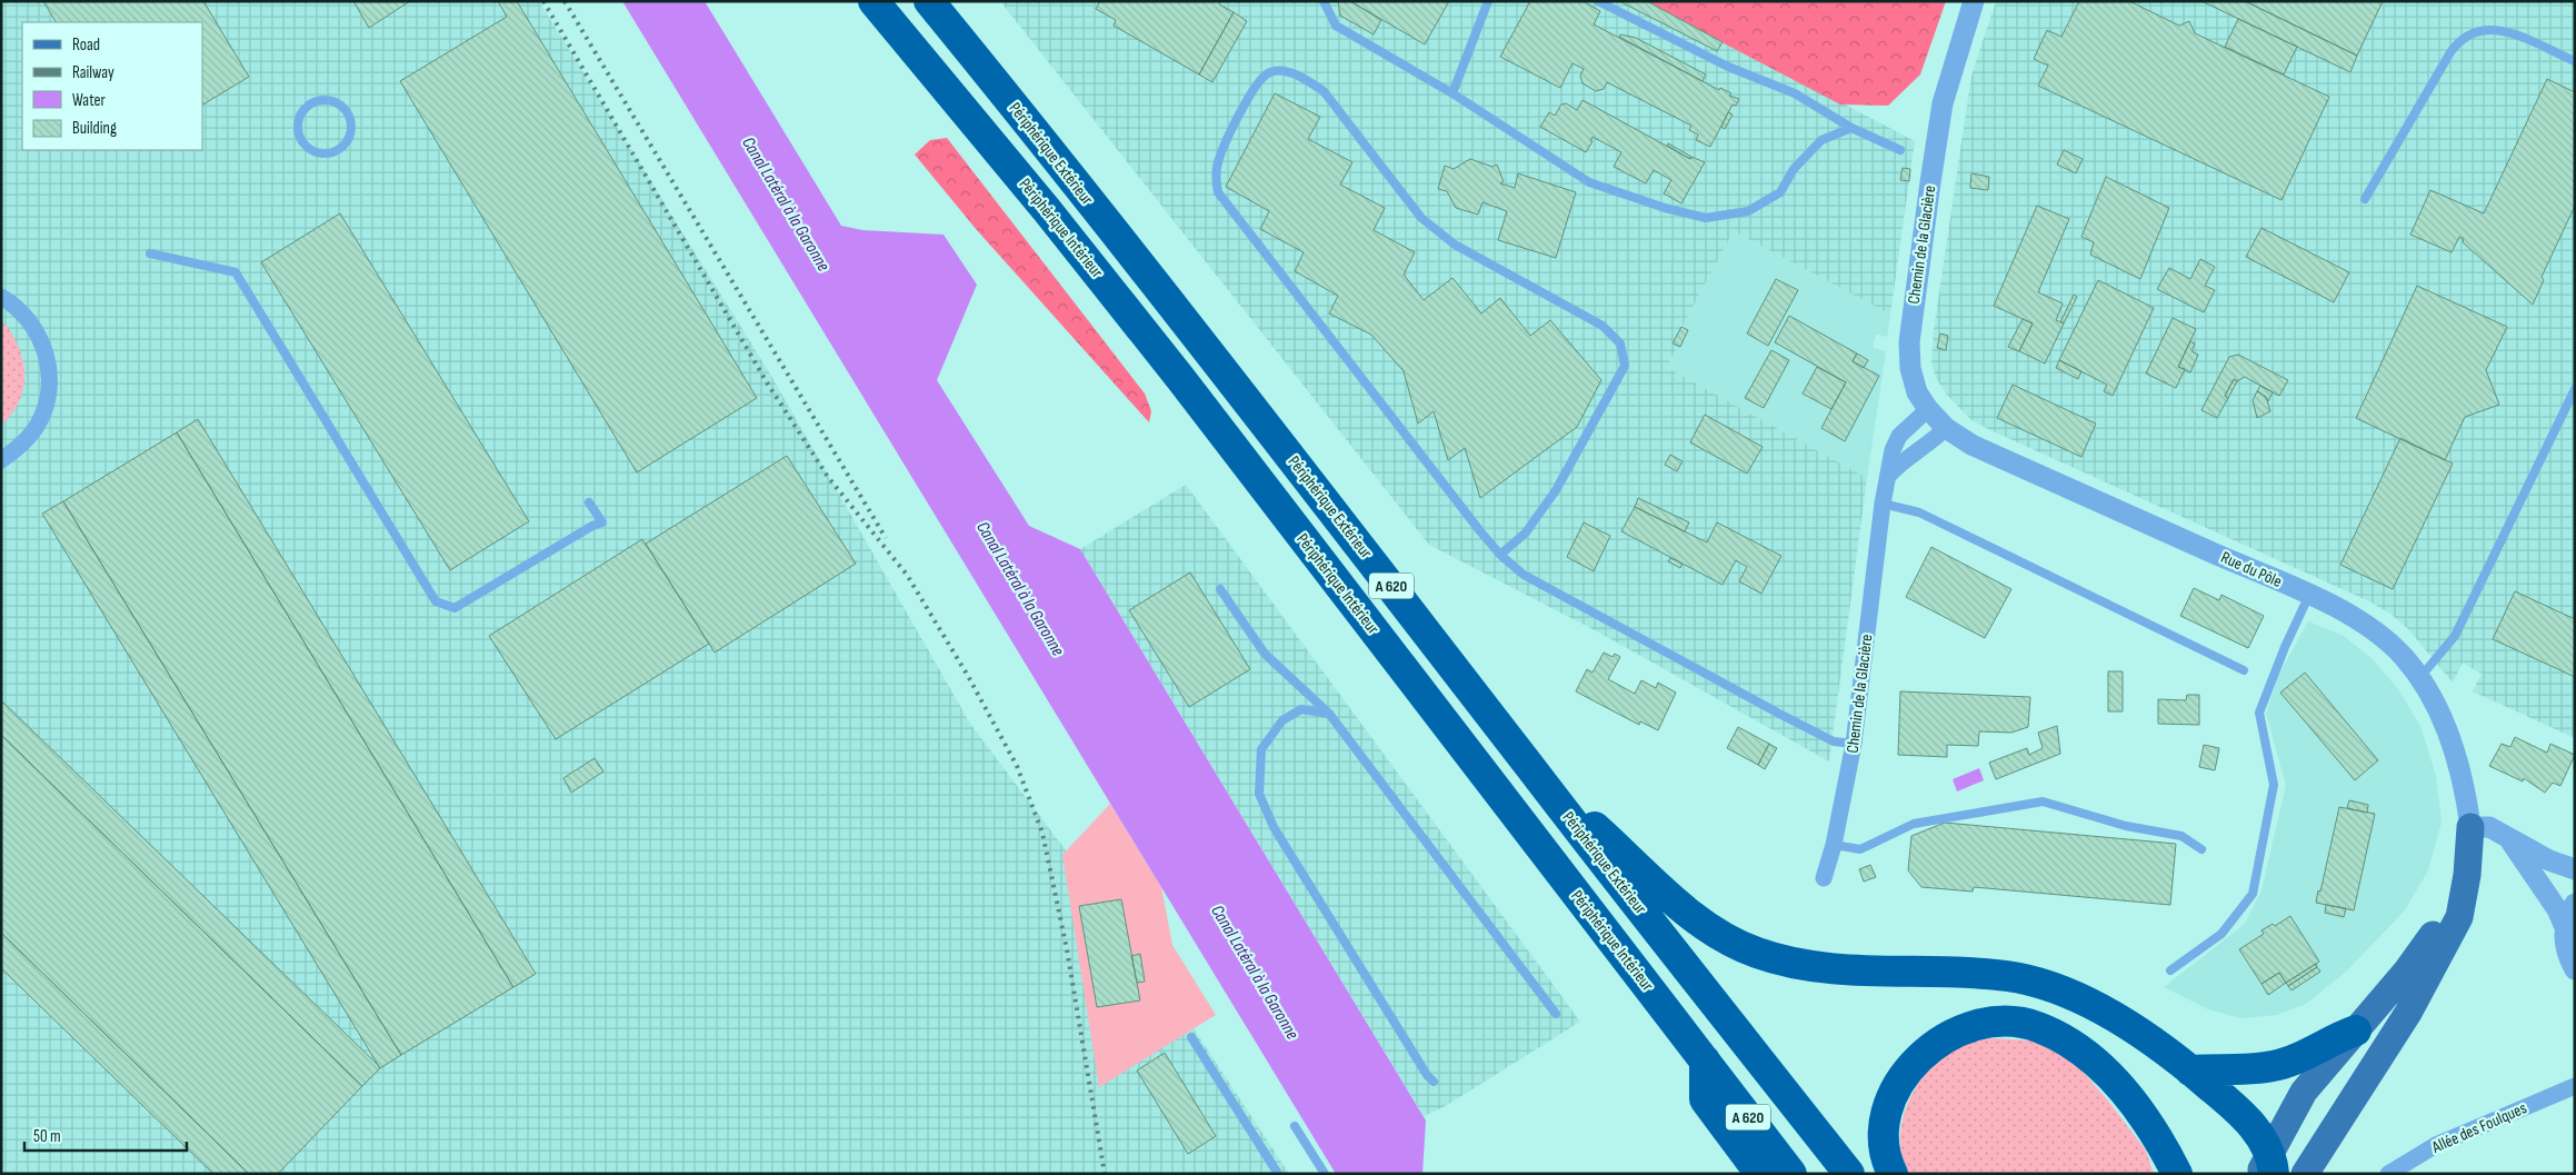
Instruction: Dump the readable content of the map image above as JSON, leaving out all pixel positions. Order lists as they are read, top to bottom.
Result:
{
  "streets": {
    "highway": ["Périphérique Extérieur", "Périphérique Intérieur", "A 620"],
    "street": ["Chemin de la Glacière", "Rue du Pôle", "Allée des Foulques"]
  },
  "crossings": [
    ["Chemin de la Glacière", "Rue du Pôle"]
  ],
  "water": ["Canal Latéral à la Garonne"],
  "legend": [
    "Road",
    "Railway",
    "Water",
    "Building"
  ],
  "scale_bar": "50 m"
}
